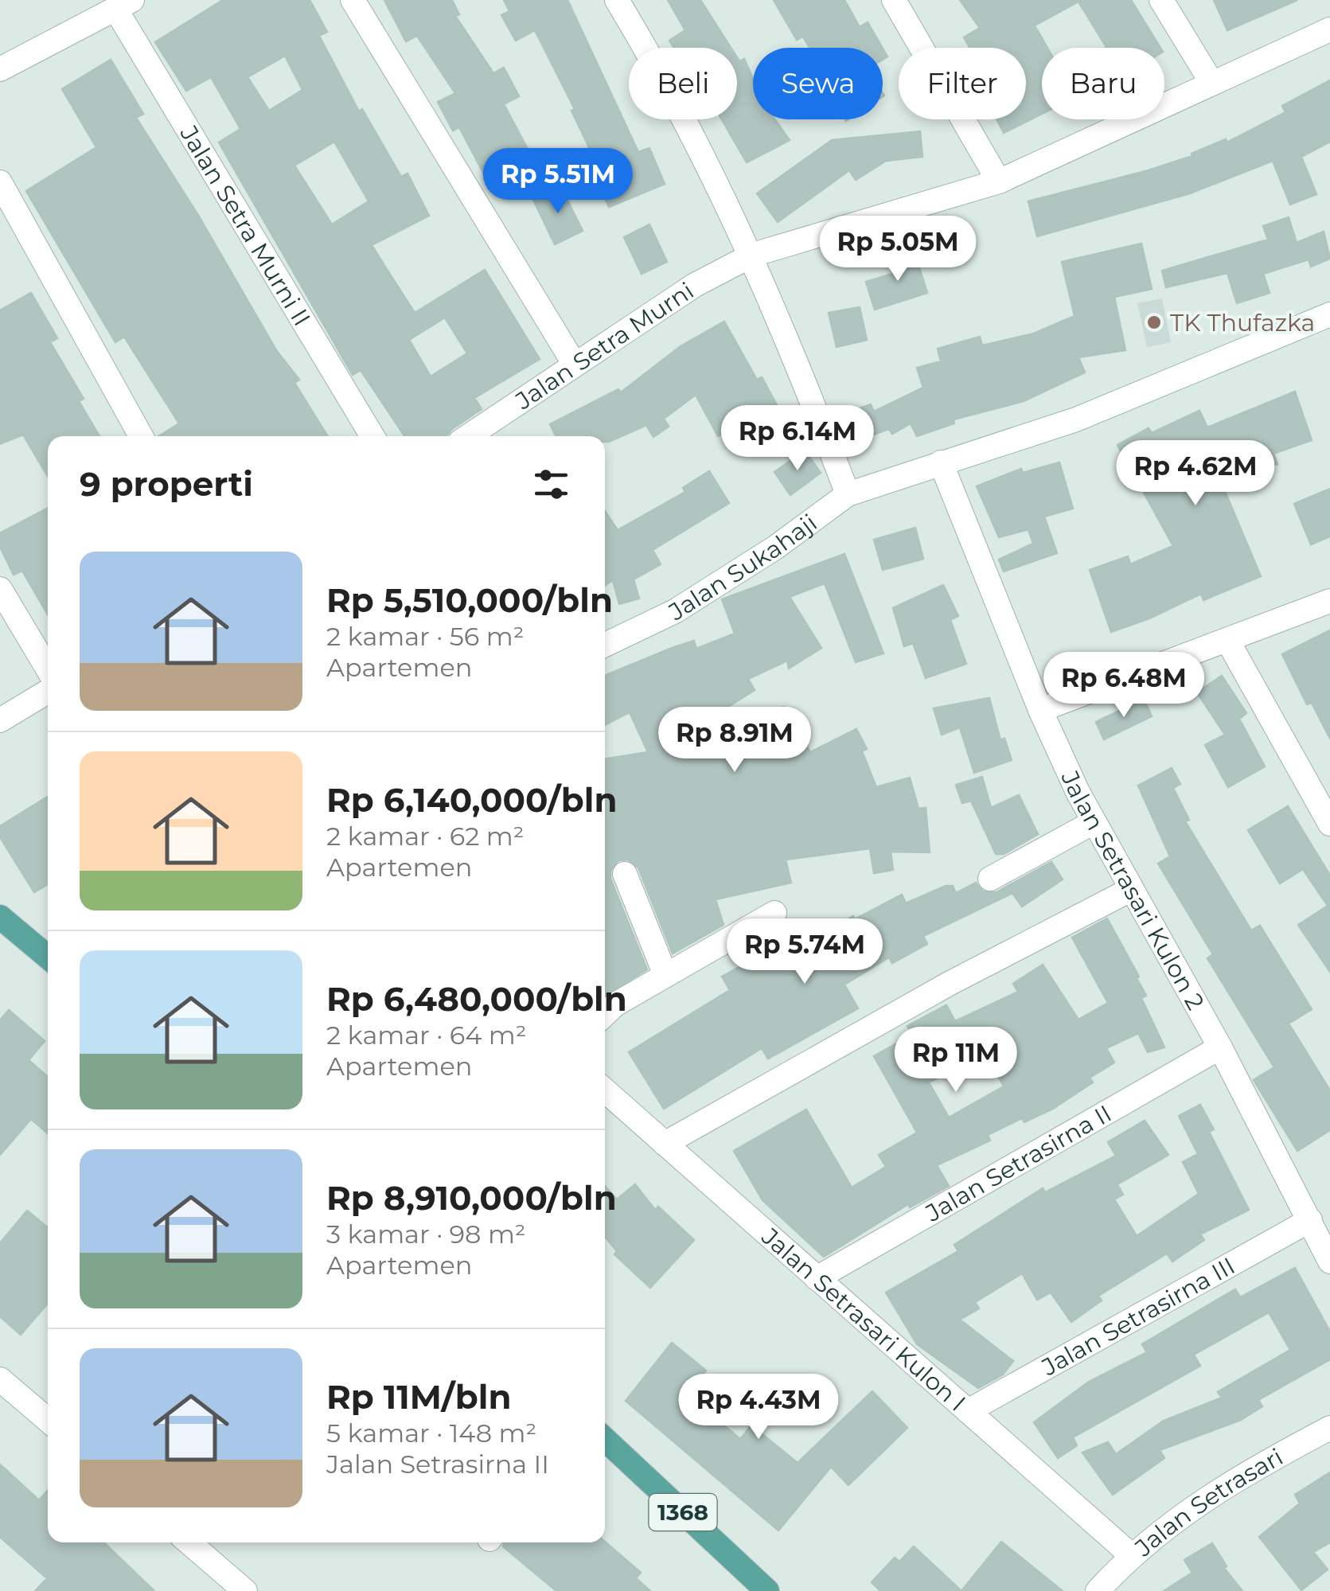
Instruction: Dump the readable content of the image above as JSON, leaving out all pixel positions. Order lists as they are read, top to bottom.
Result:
{
  "streets": {
    "main road": ["1368"],
    "street": [
      "Jalan Setra Murni II",
      "Jalan Setra Murni",
      "Jalan Sukahaji",
      "Jalan Setrasari Kulon 2",
      "Jalan Setrasirna II",
      "Jalan Setrasirna III",
      "Jalan Setrasari Kulon I",
      "Jalan Setrasari"
    ]
  },
  "crossings": [
    ["Jalan Sukahaji", "Jalan Setrasari Kulon 2"],
    ["Jalan Setrasari Kulon 2", "Jalan Setrasirna II"],
    ["Jalan Setrasari Kulon 2", "Jalan Setrasirna III"],
    ["Jalan Setrasirna II", "Jalan Setrasari Kulon I"],
    ["Jalan Setrasirna III", "Jalan Setrasari Kulon I"],
    ["Jalan Setrasari Kulon I", "Jalan Setrasari"]
  ],
  "places": ["TK Thufazka"],
  "page": {
    "chip": [
      "Beli",
      "Sewa",
      "Filter",
      "Baru"
    ],
    "price": [
      "Rp 5.51M",
      "Rp 5.05M",
      "Rp 6.14M",
      "Rp 4.62M",
      "Rp 6.48M",
      "Rp 8.91M",
      "Rp 5.74M",
      "Rp 11M",
      "Rp 4.43M"
    ],
    "heading": "9 properti",
    "list": [
      {
        "name": "Rp 5,510,000/bln",
        "note": "2 kamar · 56 m² · Apartemen"
      },
      {
        "name": "Rp 6,140,000/bln",
        "note": "2 kamar · 62 m² · Apartemen"
      },
      {
        "name": "Rp 6,480,000/bln",
        "note": "2 kamar · 64 m² · Apartemen"
      },
      {
        "name": "Rp 8,910,000/bln",
        "note": "3 kamar · 98 m² · Apartemen"
      },
      {
        "name": "Rp 11M/bln",
        "note": "5 kamar · 148 m² · Jalan Setrasirna II"
      }
    ]
  }
}
